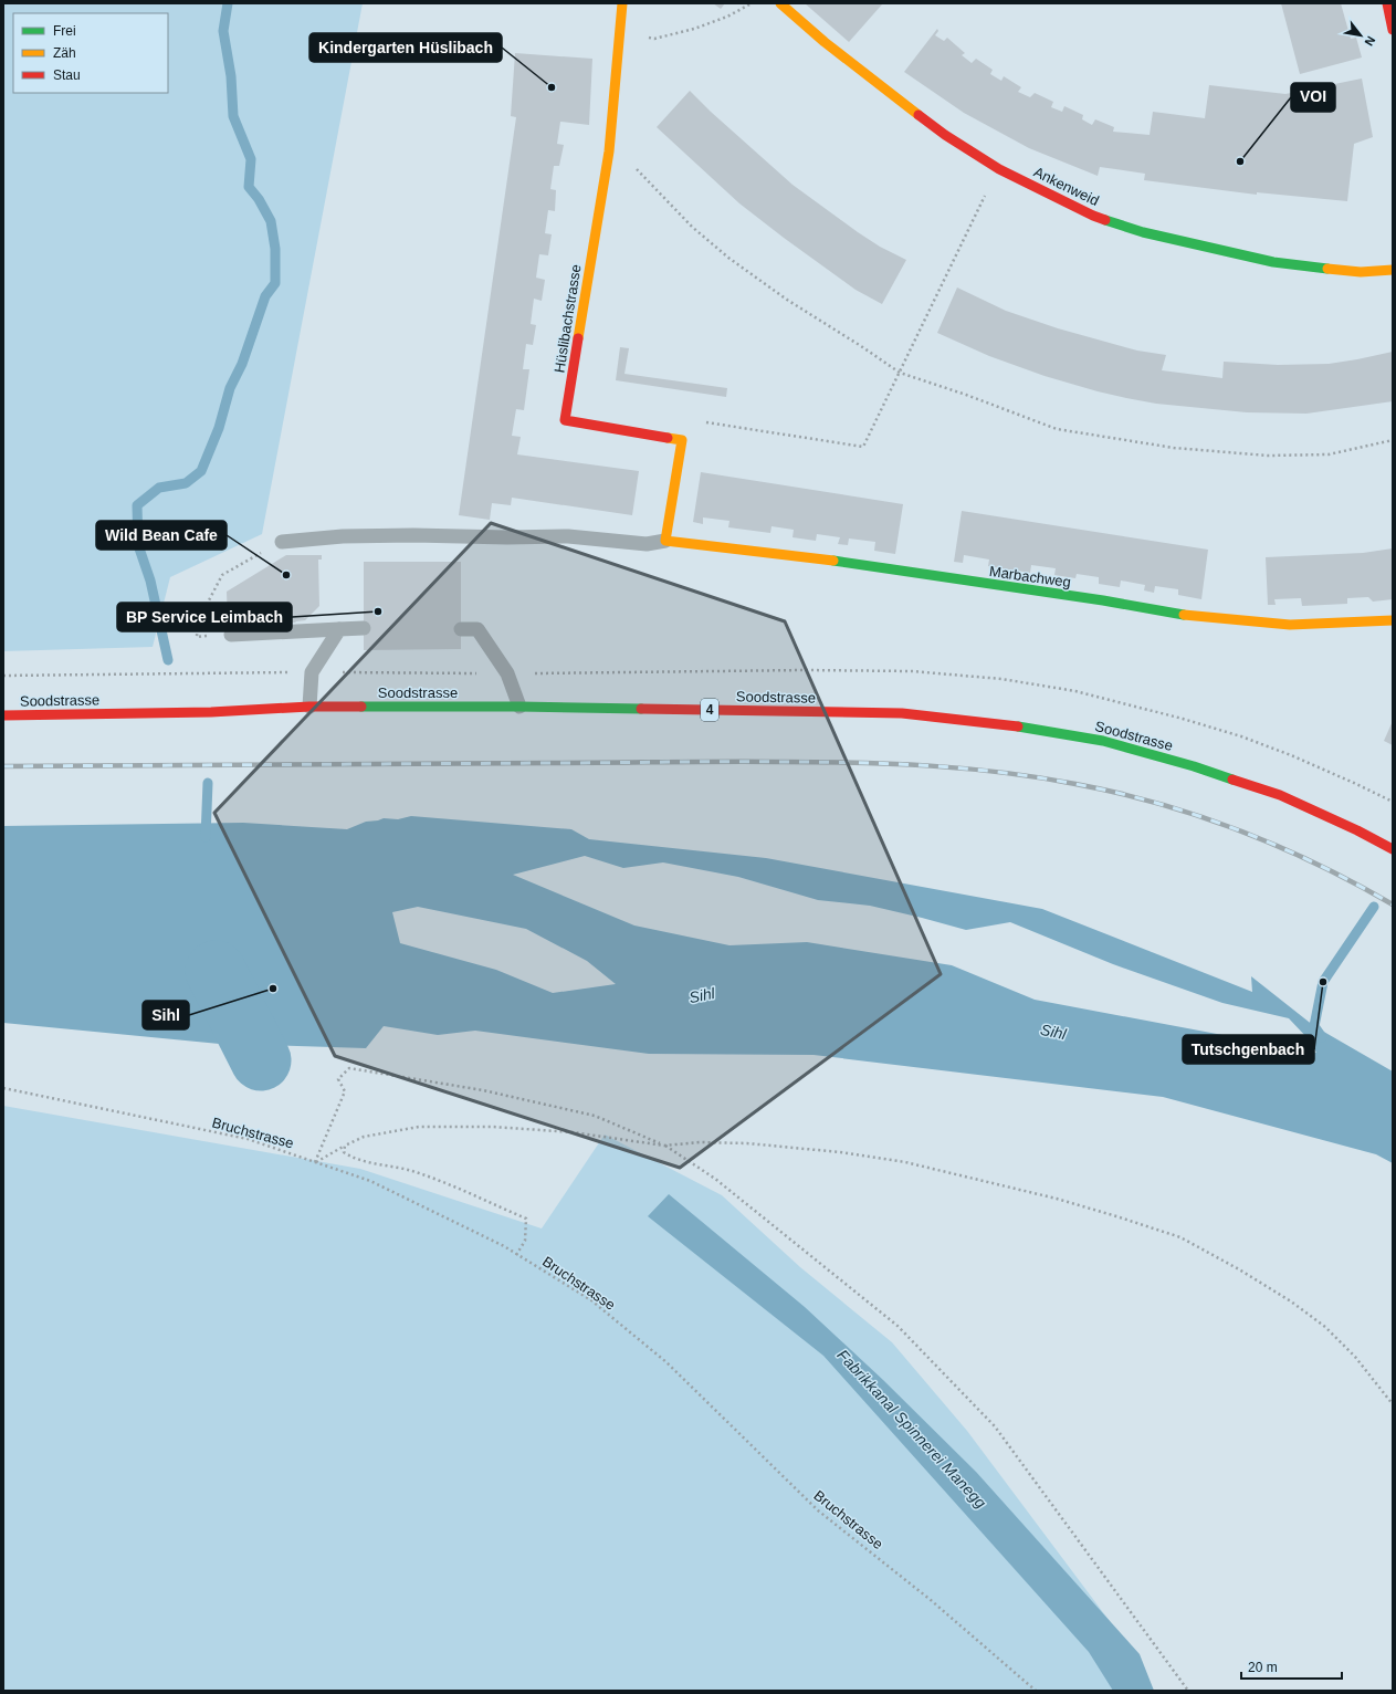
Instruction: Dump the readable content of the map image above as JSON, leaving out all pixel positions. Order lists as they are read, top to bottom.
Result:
{
  "streets": {
    "street": [
      "Ankenweid",
      "Hüslibachstrasse",
      "Marbachweg",
      "Soodstrasse",
      "4"
    ],
    "path": ["Bruchstrasse"]
  },
  "crossings": [
    ["Hüslibachstrasse", "Marbachweg"]
  ],
  "water": ["Sihl", "Fabrikkanal Spinnerei Manegg"],
  "places": [
    "Kindergarten Hüslibach",
    "VOI",
    "Wild Bean Cafe",
    "BP Service Leimbach",
    "Tutschgenbach",
    "Sihl"
  ],
  "legend": ["Frei", "Zäh", "Stau"],
  "scale_bar": "20 m",
  "north": "bottom right"
}
